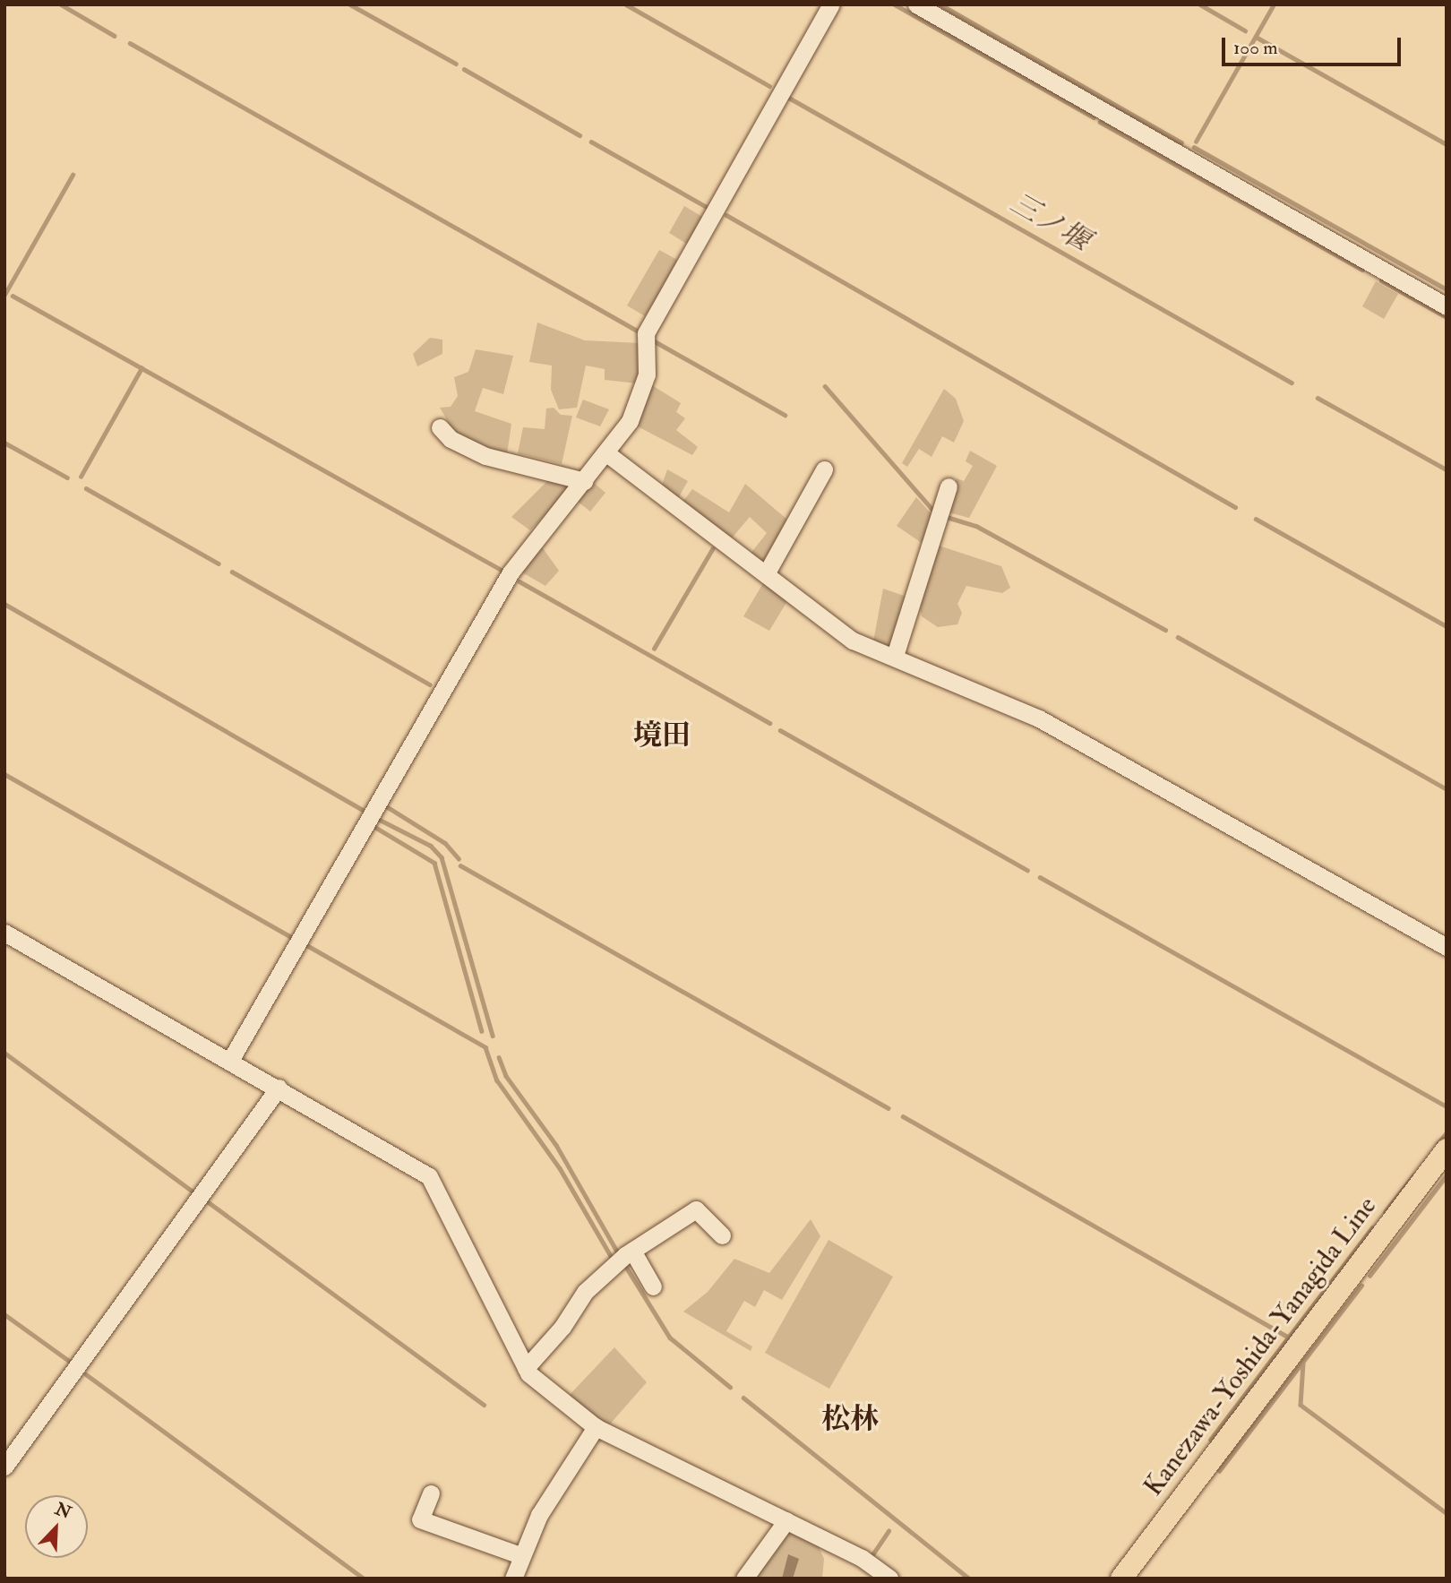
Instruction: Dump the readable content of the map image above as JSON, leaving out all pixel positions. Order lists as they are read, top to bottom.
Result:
{
  "streets": {
    "main road": ["Kanezawa-Yoshida-Yanagida Line"]
  },
  "districts": ["境田", "松林"],
  "water": ["三ノ堰"],
  "scale_bar": "100 m",
  "north": "top right"
}
